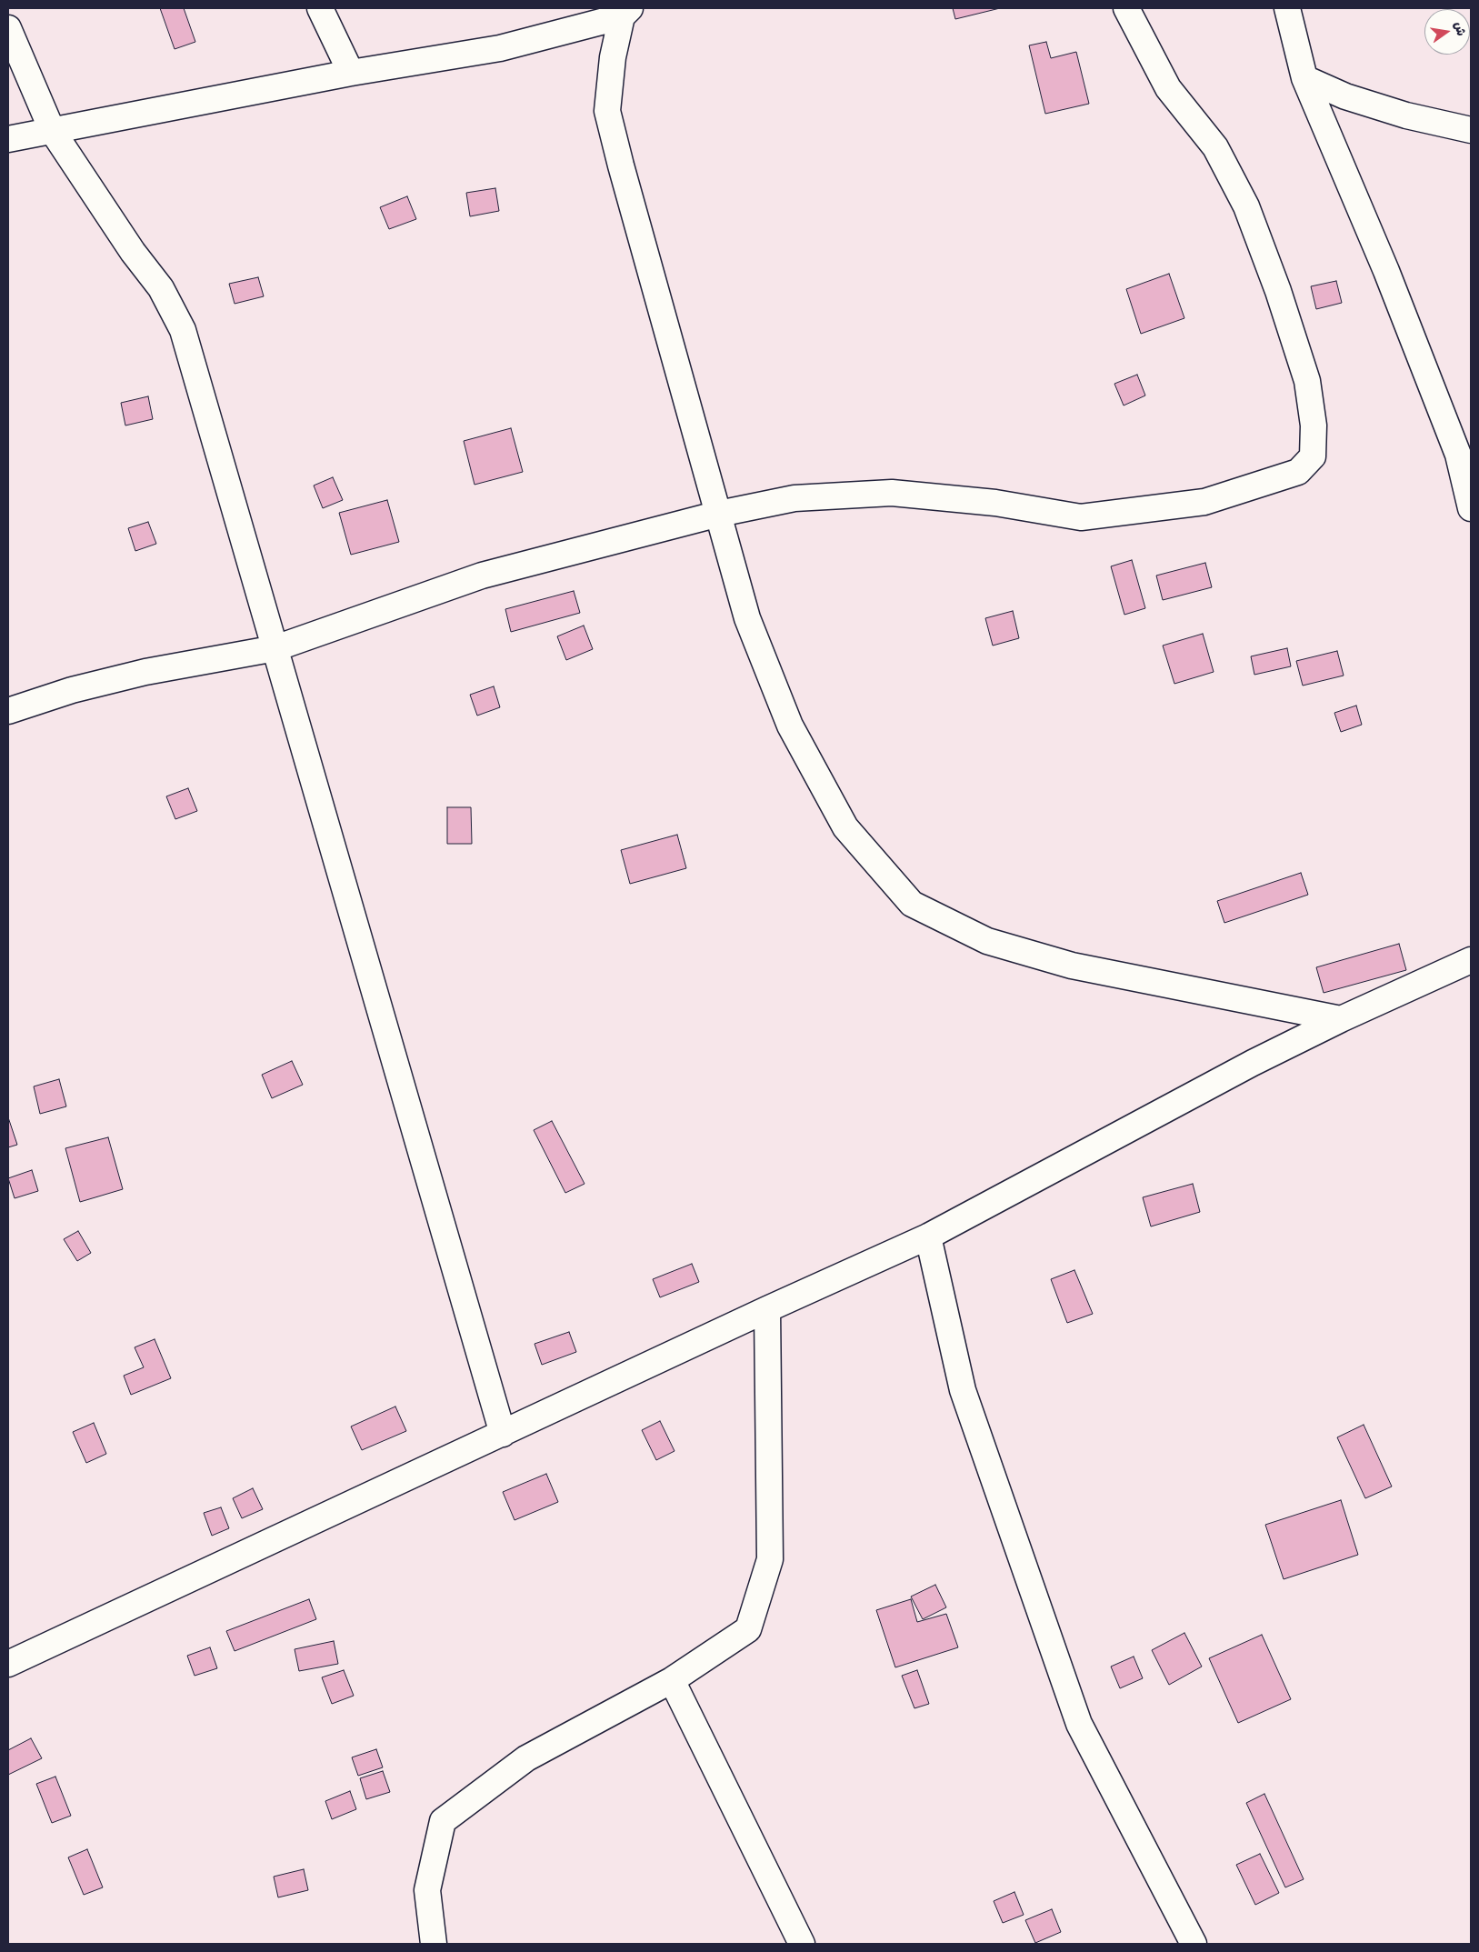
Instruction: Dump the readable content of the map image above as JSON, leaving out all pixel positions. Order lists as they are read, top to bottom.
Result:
{
  "north": "right"
}
